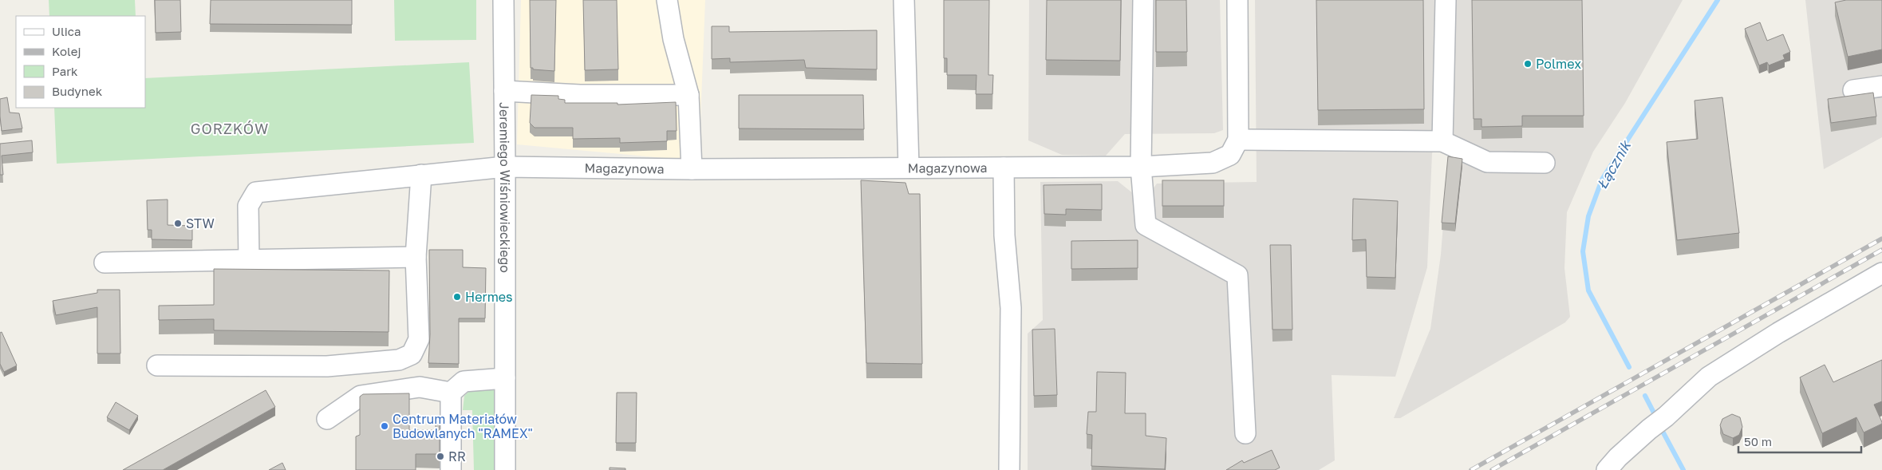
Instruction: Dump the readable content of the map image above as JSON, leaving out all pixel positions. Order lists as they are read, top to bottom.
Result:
{
  "streets": {
    "street": ["Magazynowa", "Jeremiego Wiśniowieckiego"]
  },
  "crossings": [
    ["Magazynowa", "Jeremiego Wiśniowieckiego"]
  ],
  "districts": ["GORZKÓW"],
  "water": ["Łącznik"],
  "places": [
    "Polmex",
    "STW",
    "Hermes",
    "Centrum Materiałów Budowlanych \"RAMEX\"",
    "RR"
  ],
  "legend": [
    "Ulica",
    "Kolej",
    "Park",
    "Budynek"
  ],
  "scale_bar": "50 m"
}
